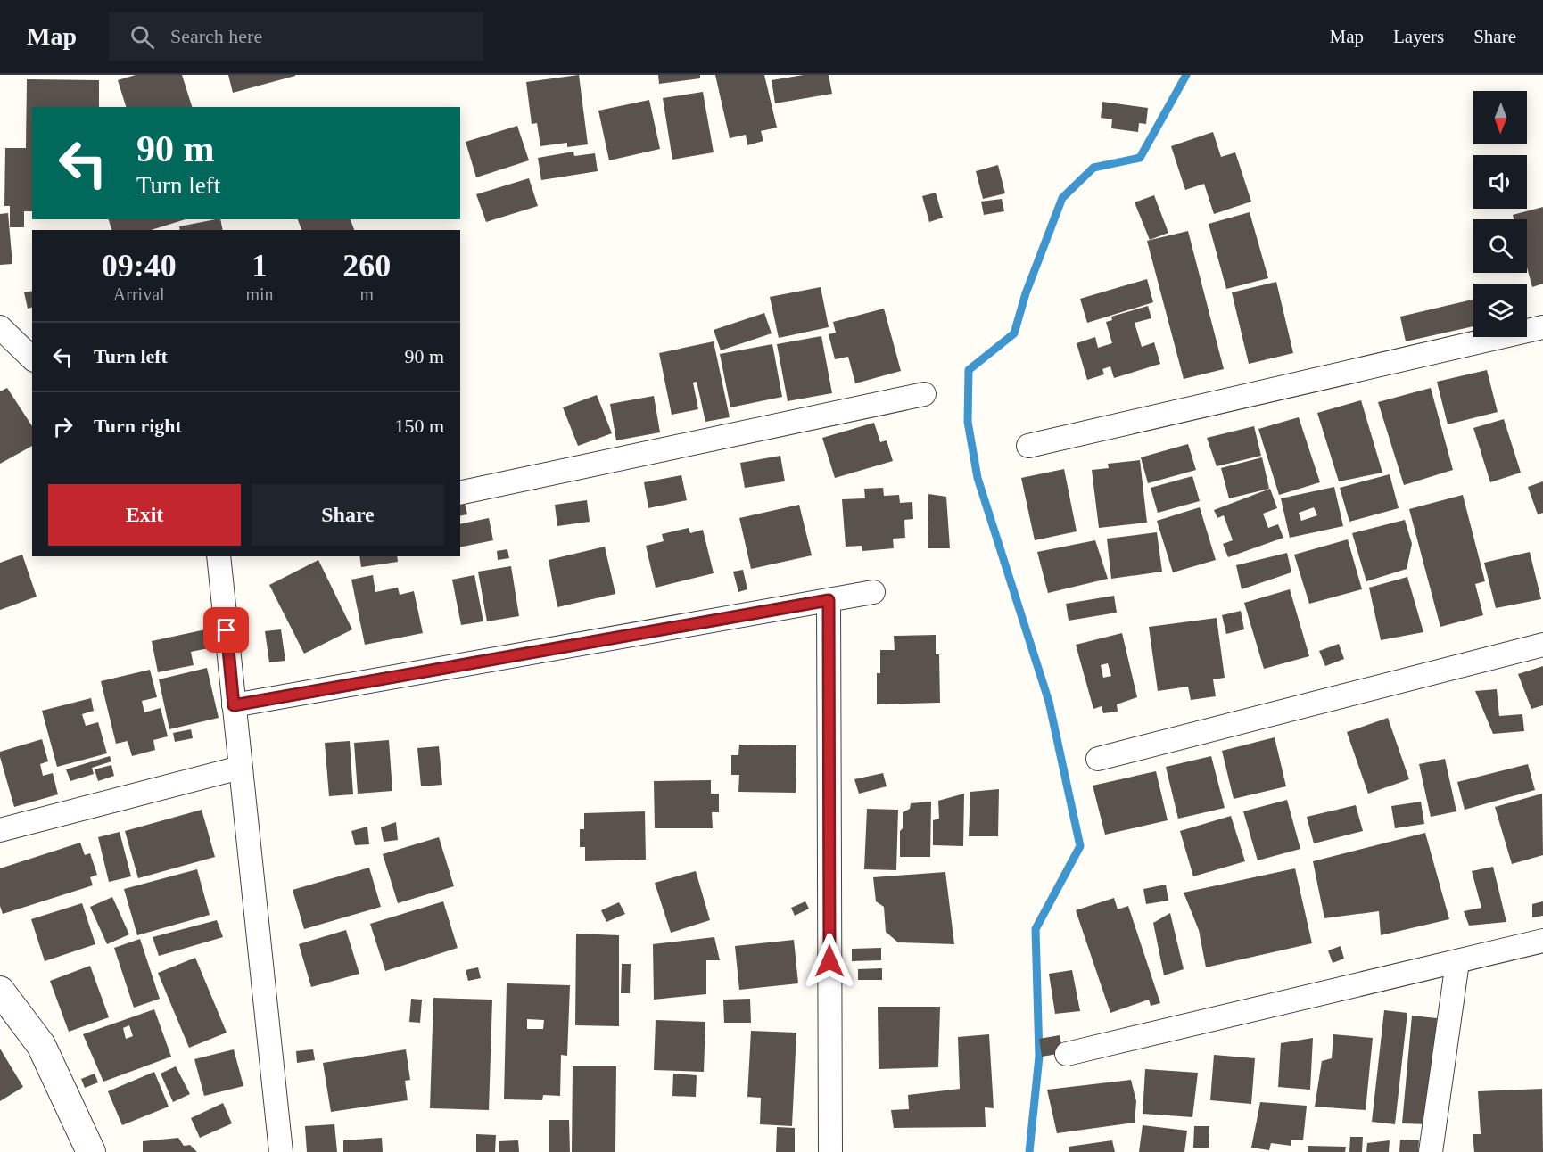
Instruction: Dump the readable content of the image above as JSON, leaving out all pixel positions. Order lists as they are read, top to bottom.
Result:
{
  "north": "bottom",
  "page": {
    "header": "Map",
    "search": "Search here",
    "nav": ["Map", "Layers", "Share"],
    "turn": ["90 m", "Turn left"],
    "eta": [
      "09:40",
      "Arrival",
      "1",
      "min",
      "260",
      "m"
    ],
    "list": [
      {
        "name": "Turn left",
        "value": "90 m"
      },
      {
        "name": "Turn right",
        "value": "150 m"
      }
    ],
    "buttons": ["Exit", "Share"]
  }
}
